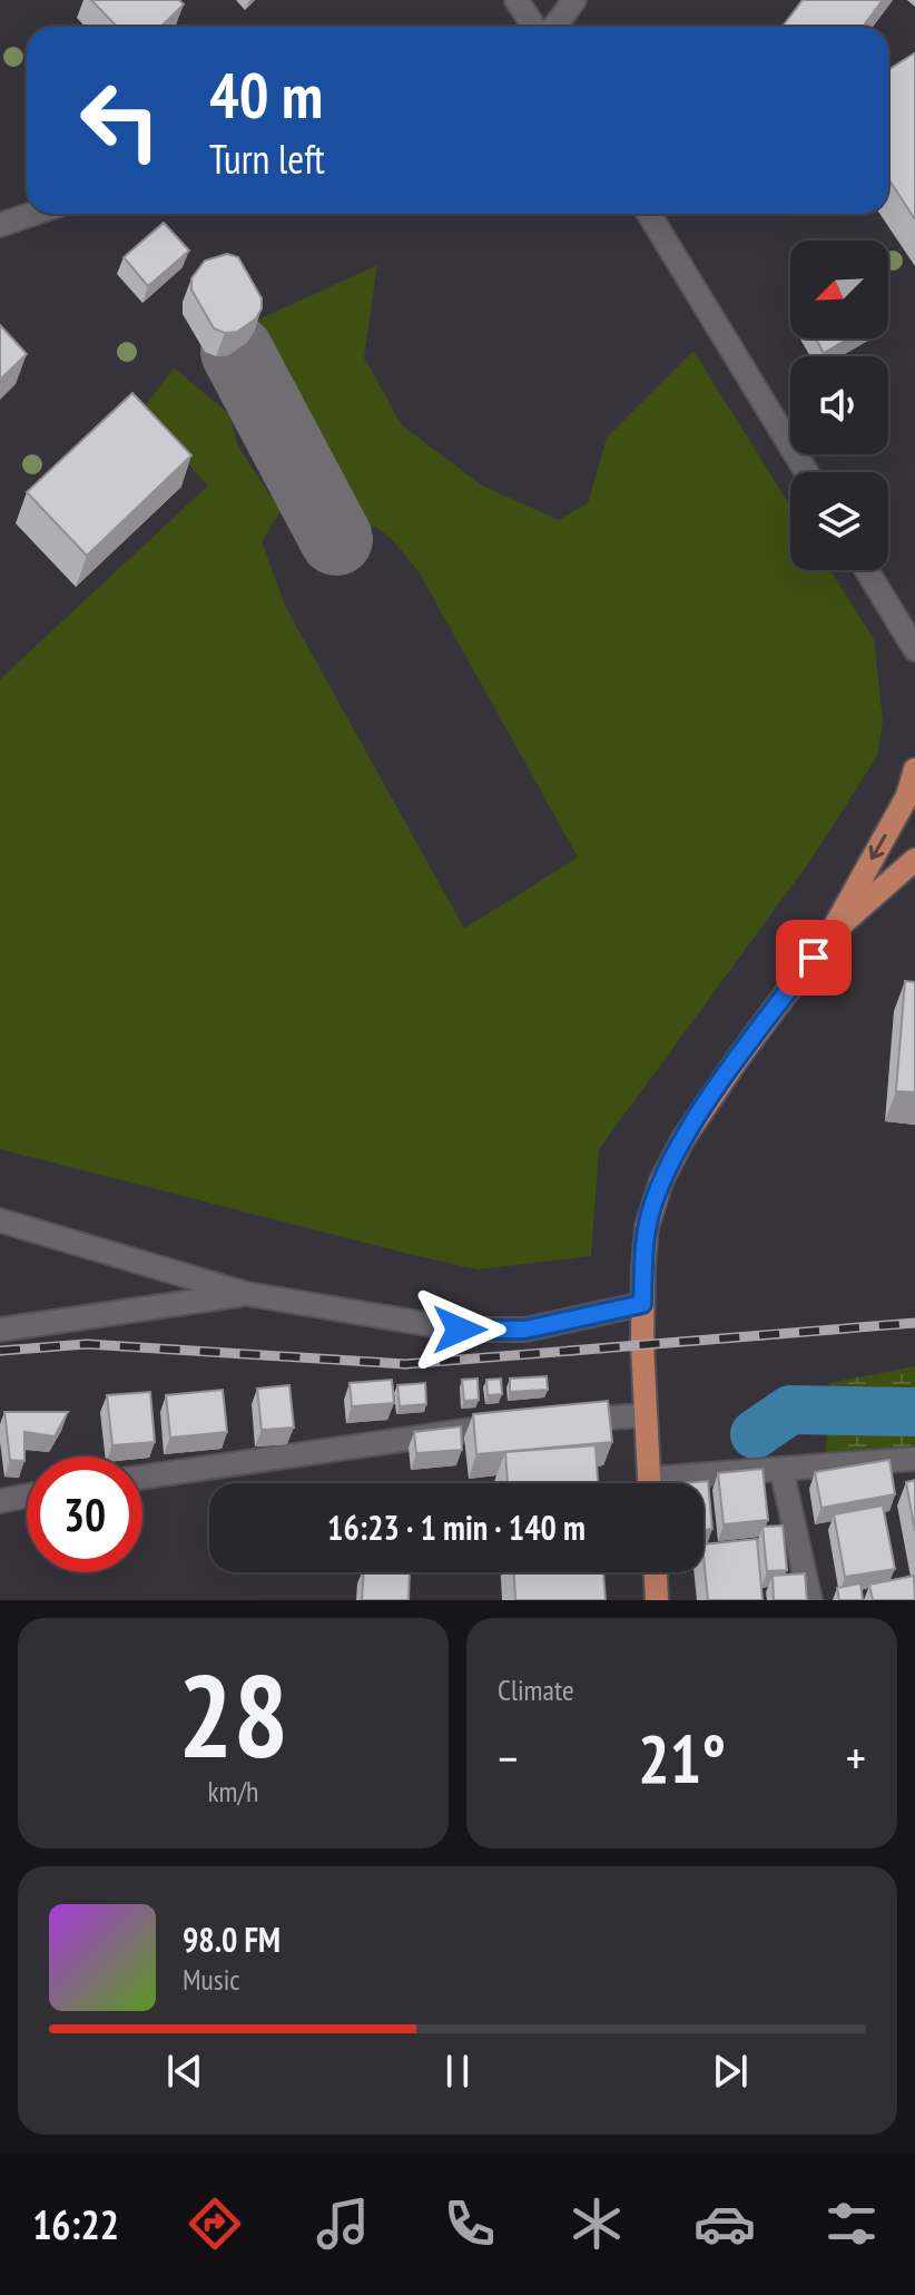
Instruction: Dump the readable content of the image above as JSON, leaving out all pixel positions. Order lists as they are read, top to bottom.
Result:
{
  "north": "bottom left",
  "page": {
    "turn": ["40 m", "Turn left"],
    "limit": "30",
    "trip": "16:23 · 1 min · 140 m",
    "tile": [
      ["28", "km/h"],
      "Climate"
    ],
    "heat": ["−", "21°", "+"],
    "song": ["98.0 FM", "Music"],
    "tabs": "16:22"
  }
}
